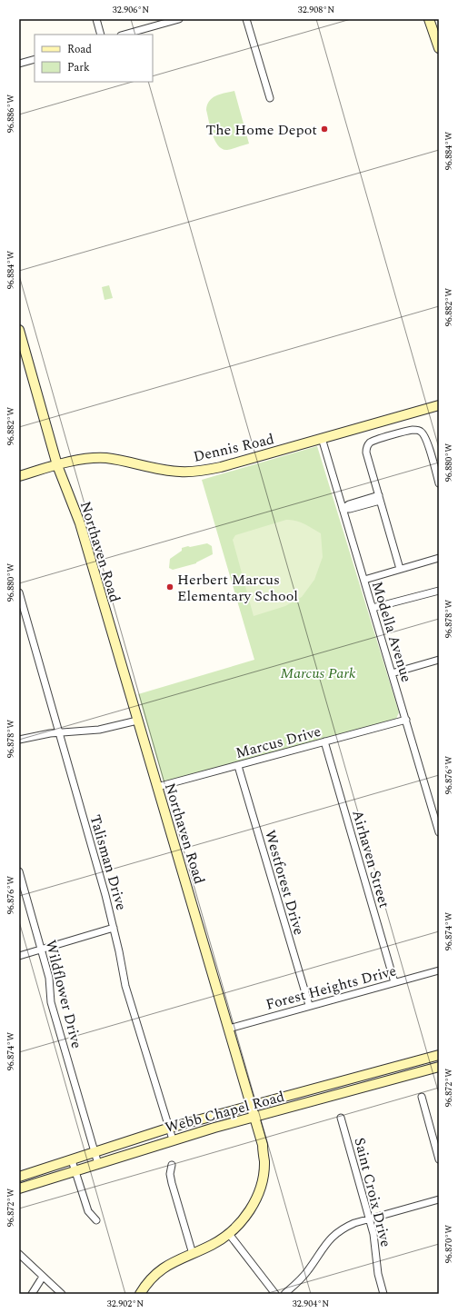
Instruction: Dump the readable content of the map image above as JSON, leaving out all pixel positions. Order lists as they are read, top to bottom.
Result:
{
  "streets": {
    "street": [
      "Dennis Road",
      "Northaven Road",
      "Modella Avenue",
      "Marcus Drive",
      "Airhaven Street",
      "Talisman Drive",
      "Westforest Drive",
      "Forest Heights Drive",
      "Wildflower Drive",
      "Webb Chapel Road",
      "Saint Croix Drive"
    ]
  },
  "crossings": [
    ["Dennis Road", "Northaven Road"],
    ["Dennis Road", "Modella Avenue"],
    ["Northaven Road", "Marcus Drive"],
    ["Northaven Road", "Forest Heights Drive"],
    ["Northaven Road", "Webb Chapel Road"],
    ["Modella Avenue", "Marcus Drive"],
    ["Marcus Drive", "Airhaven Street"],
    ["Marcus Drive", "Westforest Drive"],
    ["Airhaven Street", "Forest Heights Drive"],
    ["Talisman Drive", "Webb Chapel Road"],
    ["Westforest Drive", "Forest Heights Drive"],
    ["Wildflower Drive", "Webb Chapel Road"]
  ],
  "parks": ["Marcus Park"],
  "places": ["The Home Depot", "Herbert Marcus Elementary School"],
  "legend": ["Road", "Park"],
  "coordinates": [
    "32.906°N",
    "32.908°N",
    "96.886°W",
    "96.884°W",
    "96.882°W",
    "96.880°W",
    "96.878°W",
    "96.876°W",
    "96.874°W",
    "96.872°W",
    "96.870°W",
    "32.902°N",
    "32.904°N"
  ]
}
